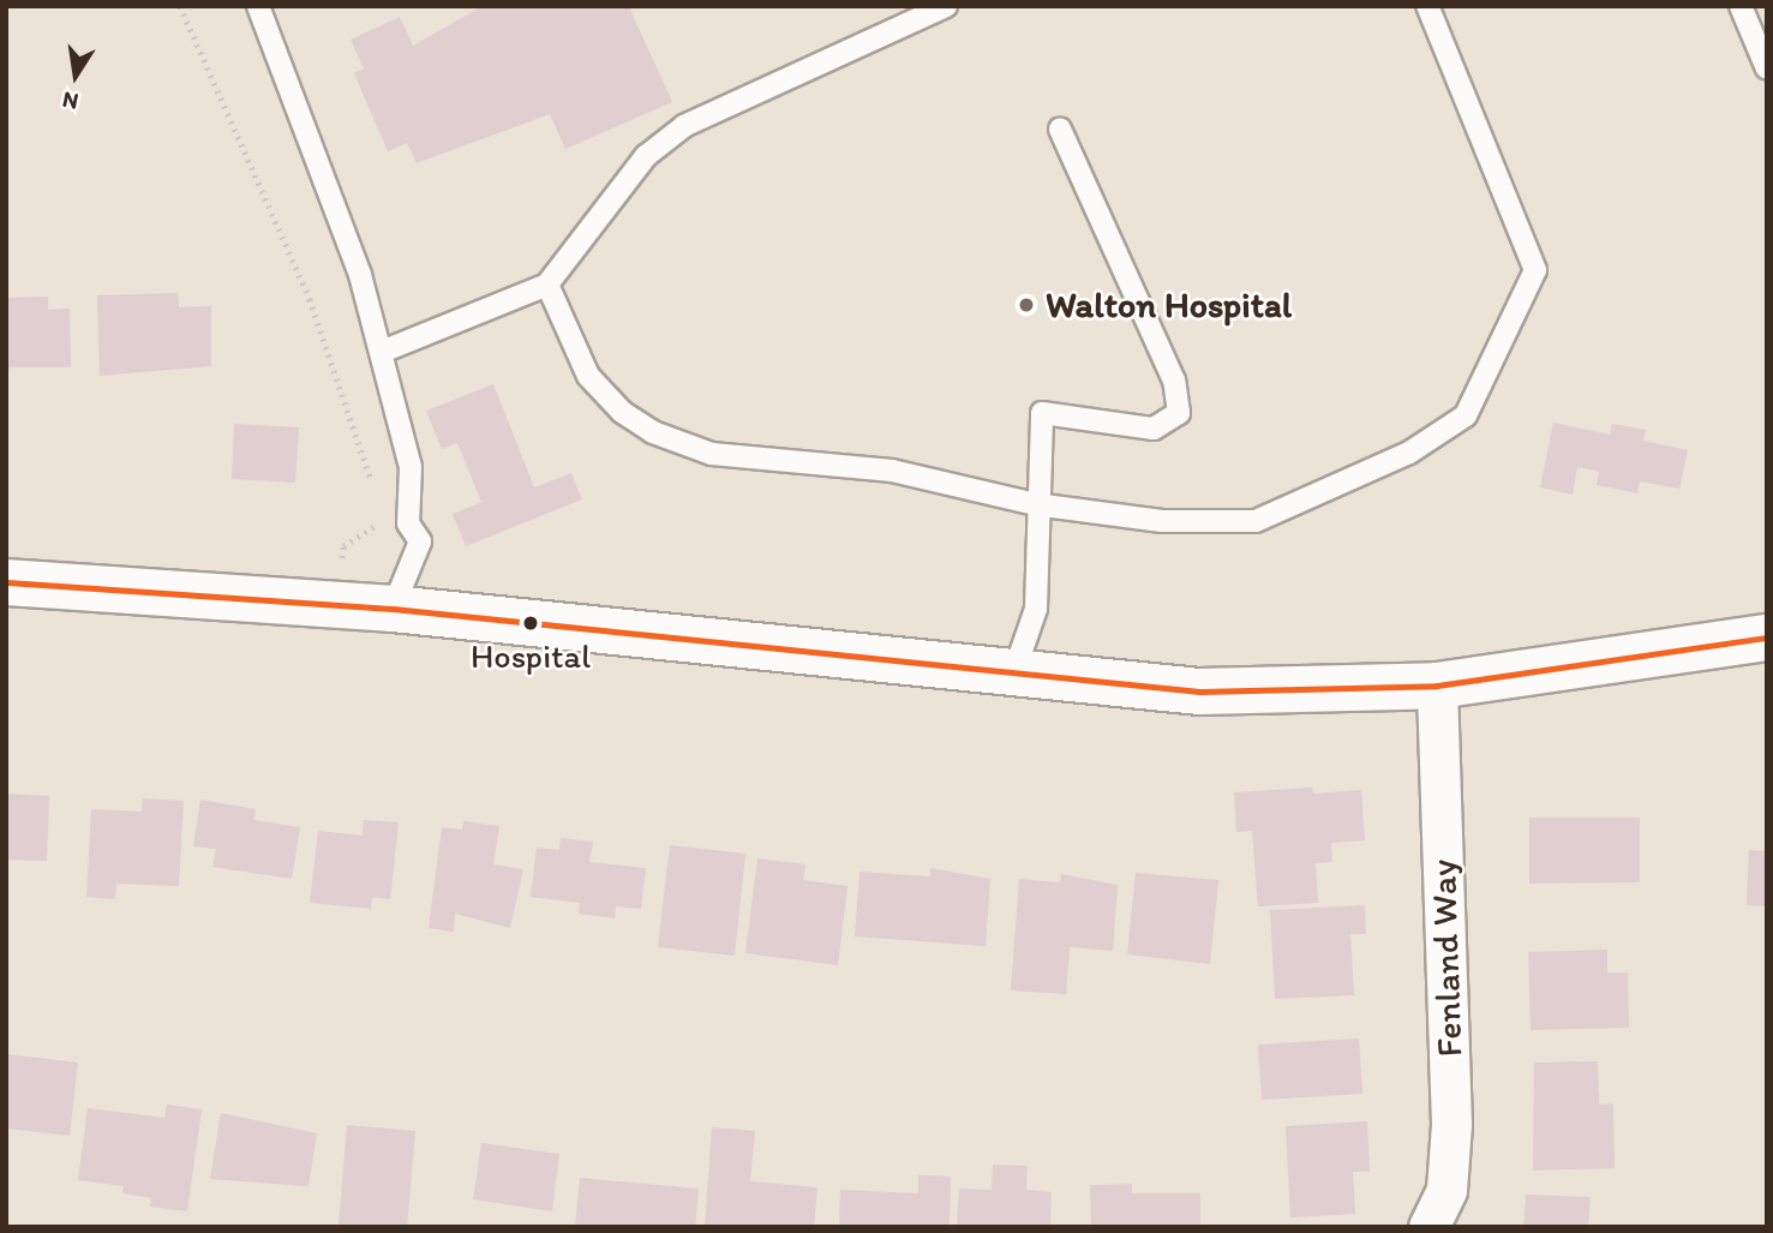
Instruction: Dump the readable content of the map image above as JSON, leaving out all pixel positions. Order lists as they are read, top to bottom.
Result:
{
  "streets": {
    "street": ["Fenland Way"]
  },
  "places": ["Walton Hospital", "Hospital"],
  "north": "bottom"
}
